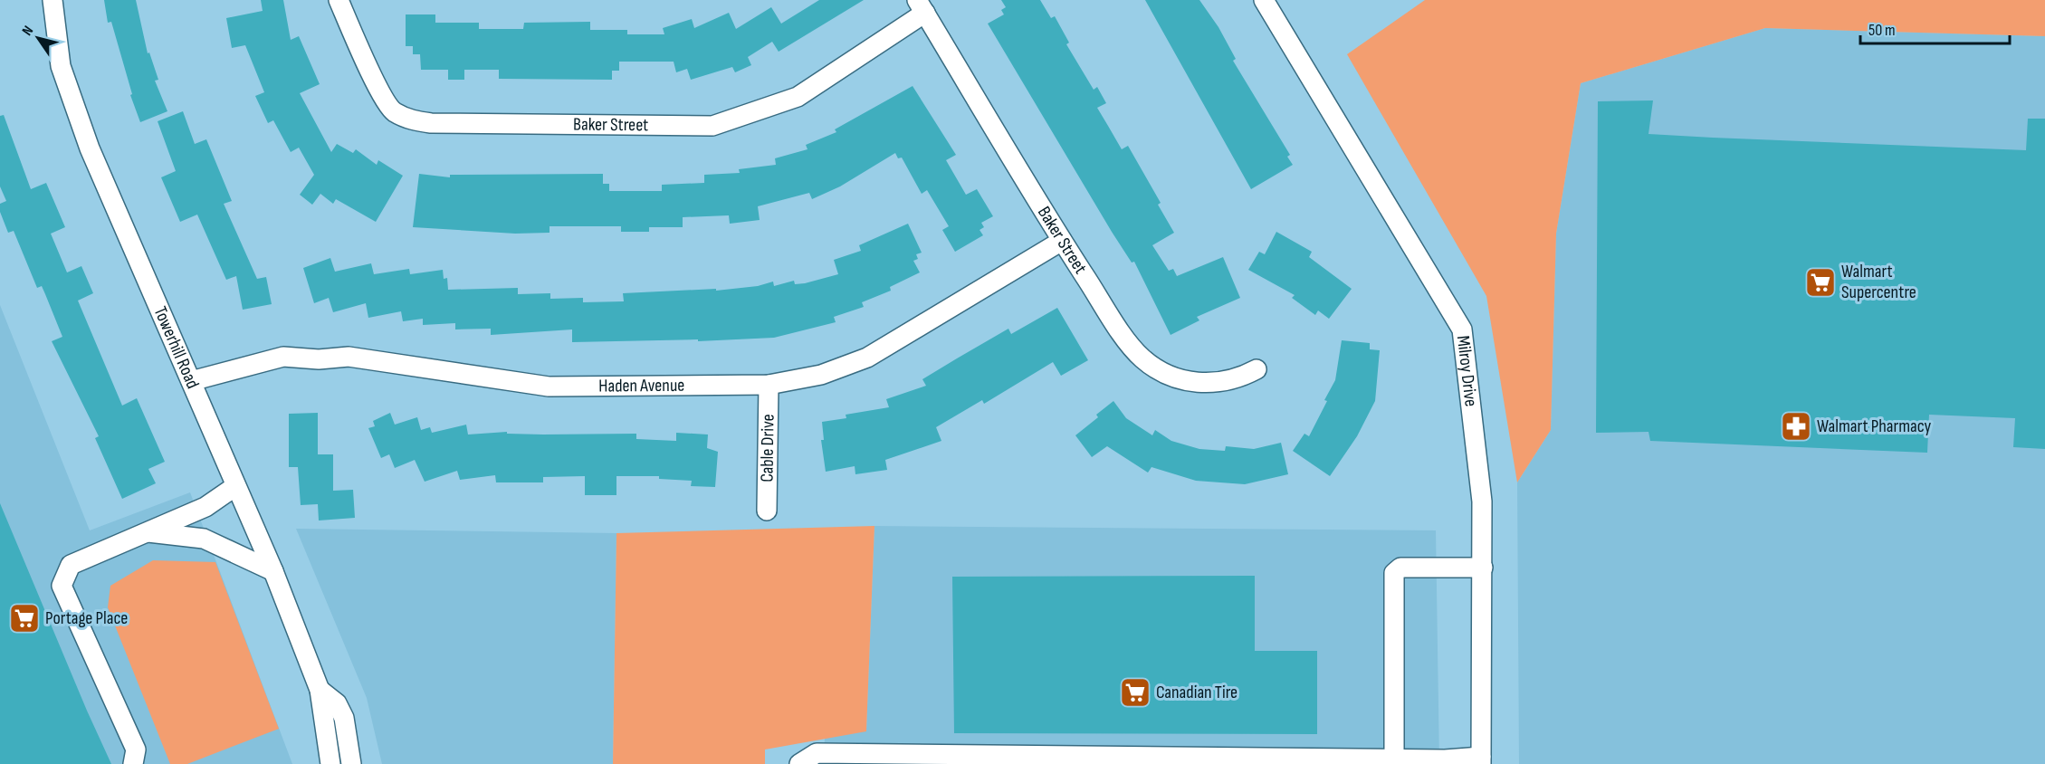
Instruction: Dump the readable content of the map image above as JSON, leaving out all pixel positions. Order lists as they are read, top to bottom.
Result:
{
  "streets": {
    "street": [
      "Baker Street",
      "Towerhill Road",
      "Milroy Drive",
      "Haden Avenue",
      "Cable Drive"
    ]
  },
  "crossings": [
    ["Baker Street", "Haden Avenue"],
    ["Towerhill Road", "Haden Avenue"],
    ["Haden Avenue", "Cable Drive"]
  ],
  "places": {
    "supermarket": ["Walmart Supercentre", "Portage Place", "Canadian Tire"],
    "pharmacy": ["Walmart Pharmacy"]
  },
  "scale_bar": "50 m",
  "north": "top left"
}
